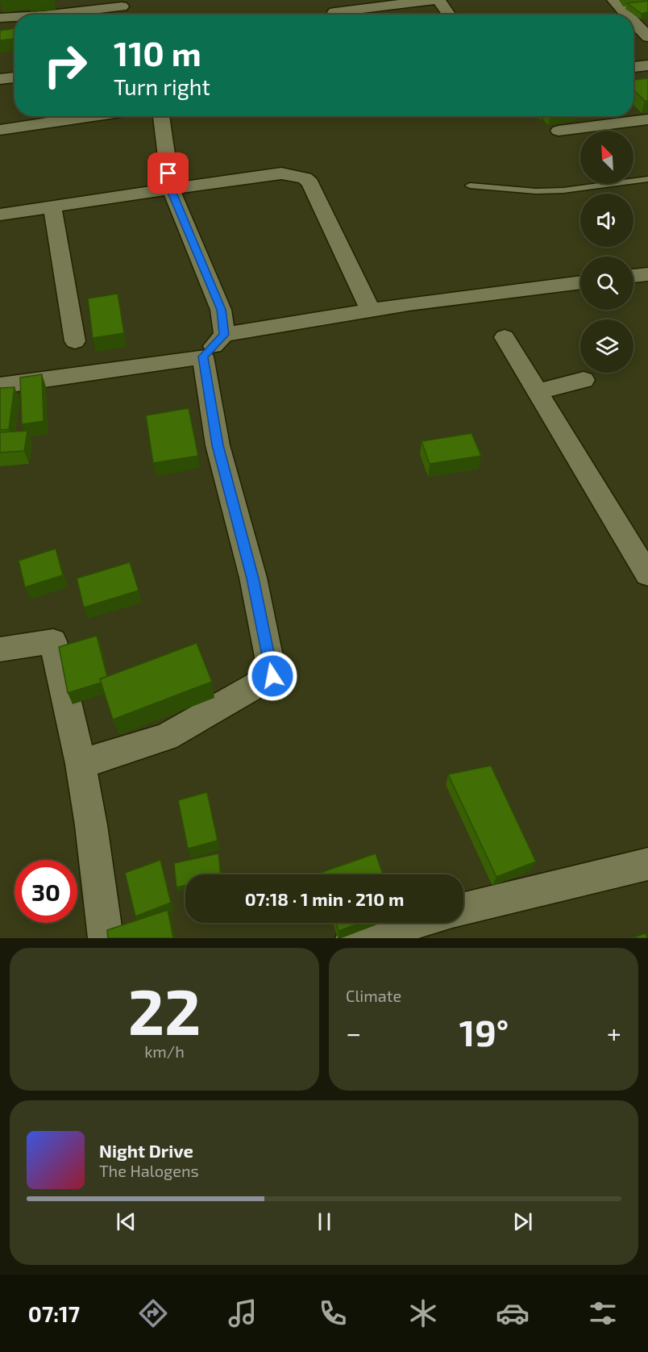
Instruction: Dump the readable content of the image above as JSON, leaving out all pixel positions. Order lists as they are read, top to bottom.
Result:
{
  "north": "top left",
  "page": {
    "turn": ["110 m", "Turn right"],
    "limit": "30",
    "trip": "07:18 · 1 min · 210 m",
    "tile": [
      ["22", "km/h"],
      "Climate"
    ],
    "heat": ["−", "19°", "+"],
    "song": ["Night Drive", "The Halogens"],
    "tabs": "07:17"
  }
}
